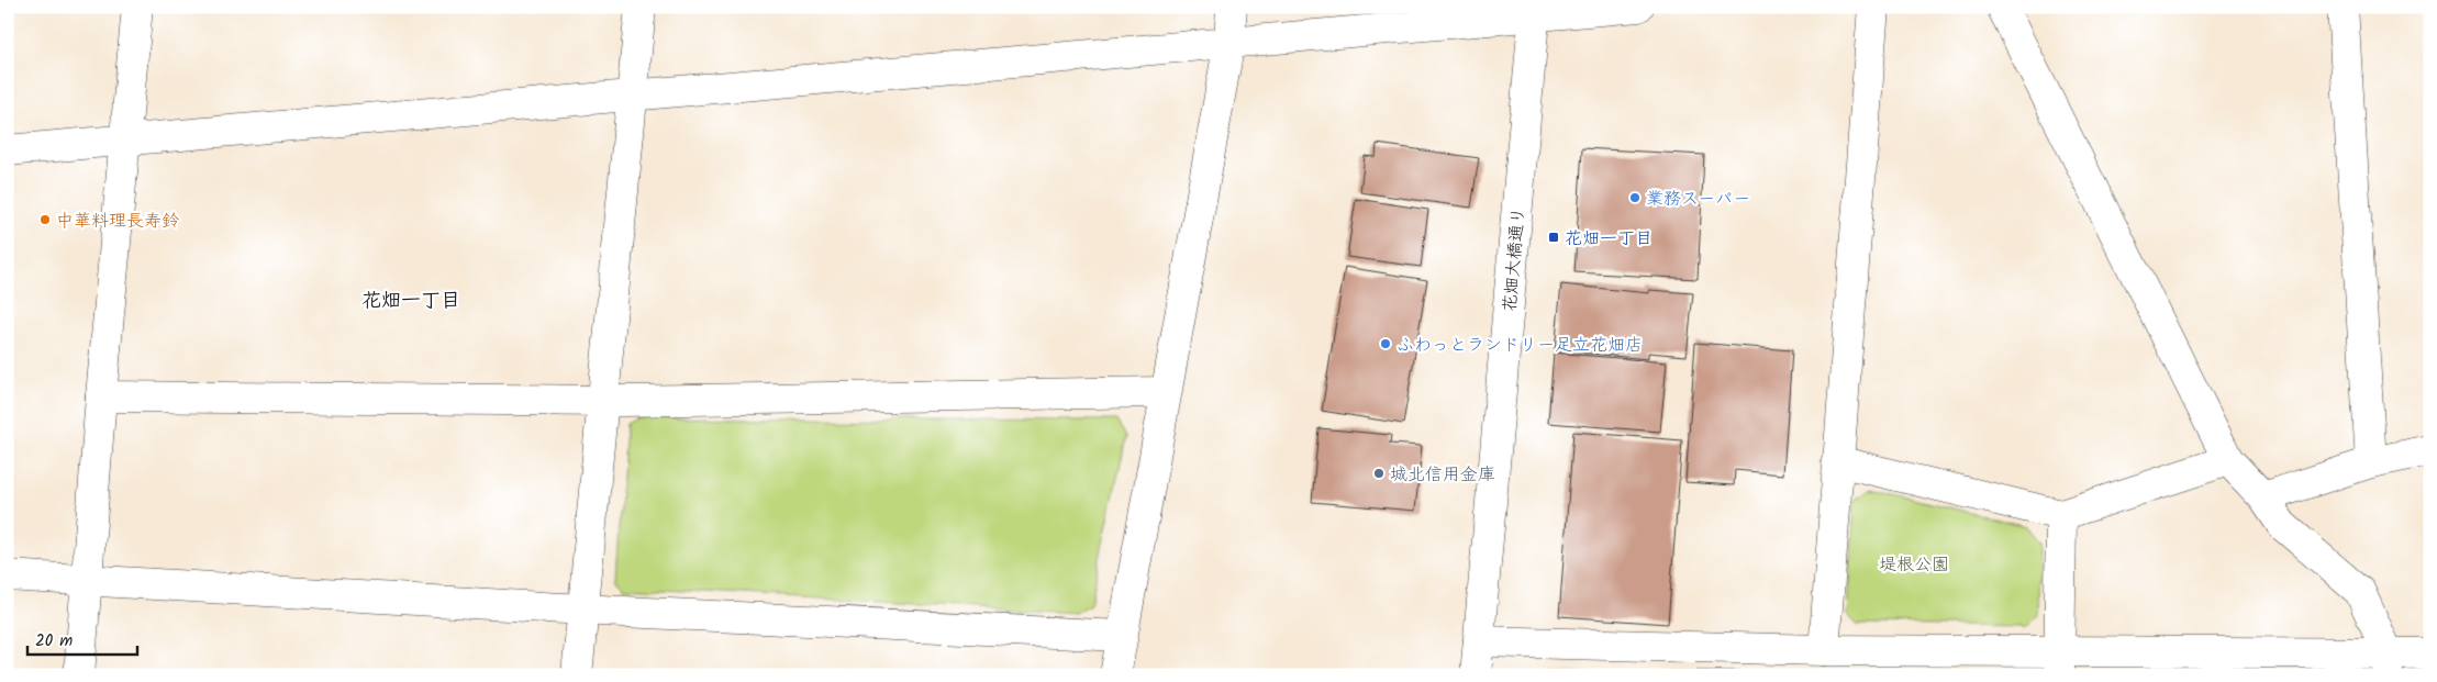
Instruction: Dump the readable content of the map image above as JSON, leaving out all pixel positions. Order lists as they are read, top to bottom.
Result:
{
  "streets": {
    "street": ["花畑大橋通り"]
  },
  "districts": ["花畑一丁目"],
  "parks": ["堤根公園"],
  "places": {
    "other": [
      "業務スーパー",
      "中華料理長寿鈴",
      "ふわっとランドリー足立花畑店",
      "城北信用金庫"
    ],
    "transit": ["花畑一丁目"]
  },
  "scale_bar": "20 m"
}
